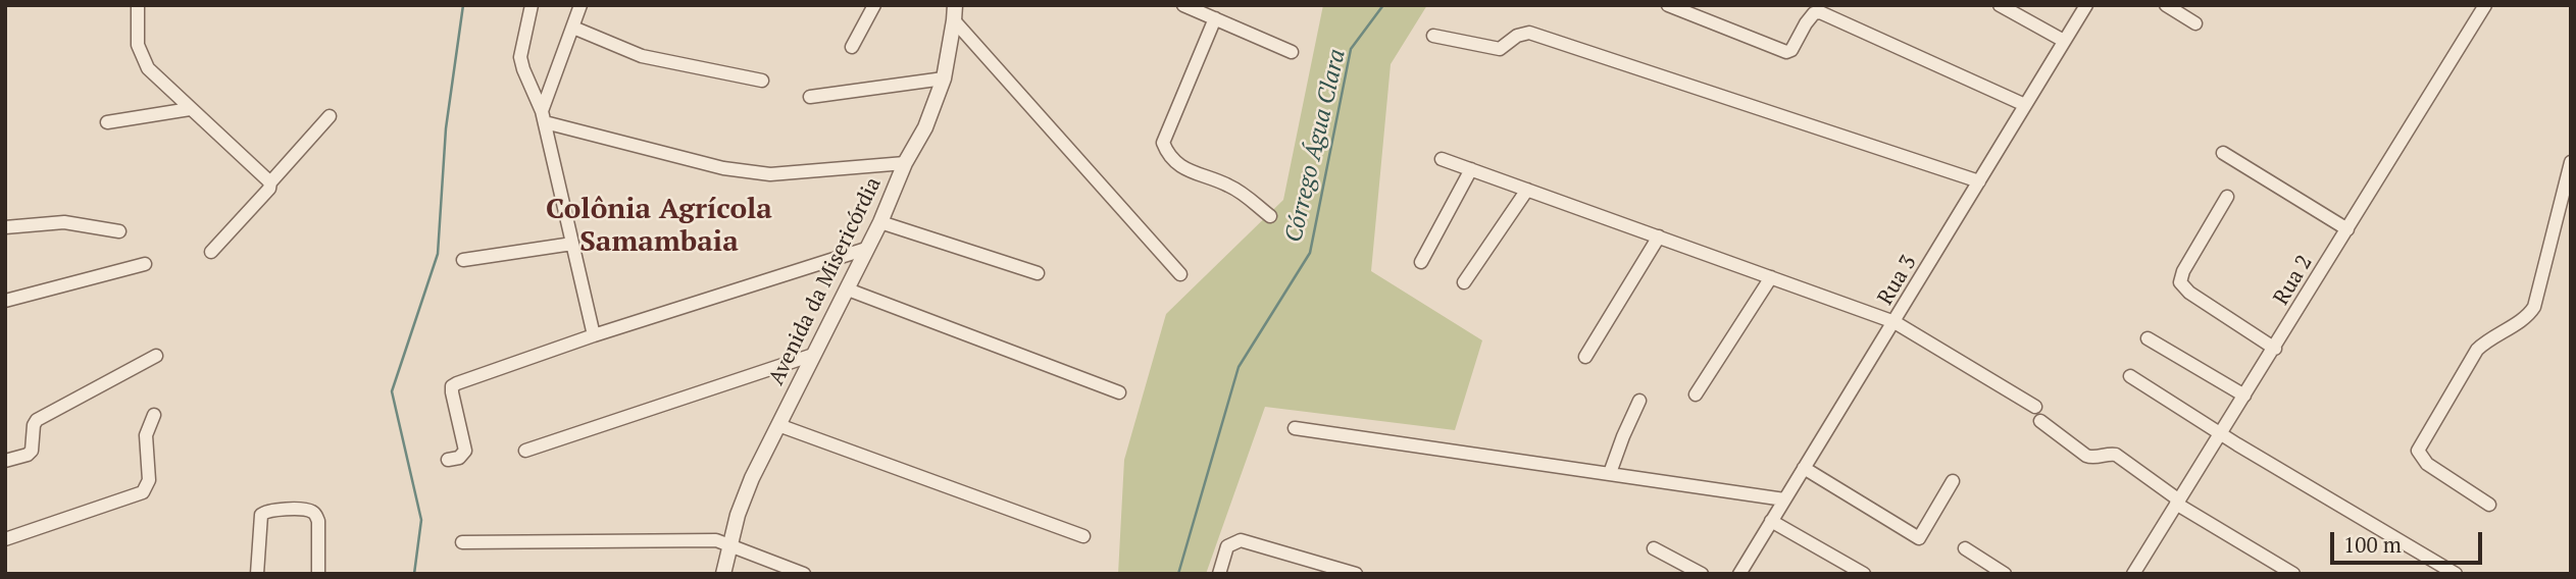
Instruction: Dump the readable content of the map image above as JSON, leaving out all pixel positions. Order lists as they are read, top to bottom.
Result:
{
  "streets": {
    "street": ["Rua 3", "Rua 2", "Avenida da Misericórdia"]
  },
  "districts": ["Colônia Agrícola Samambaia"],
  "water": ["Córrego Água Clara"],
  "scale_bar": "100 m"
}
